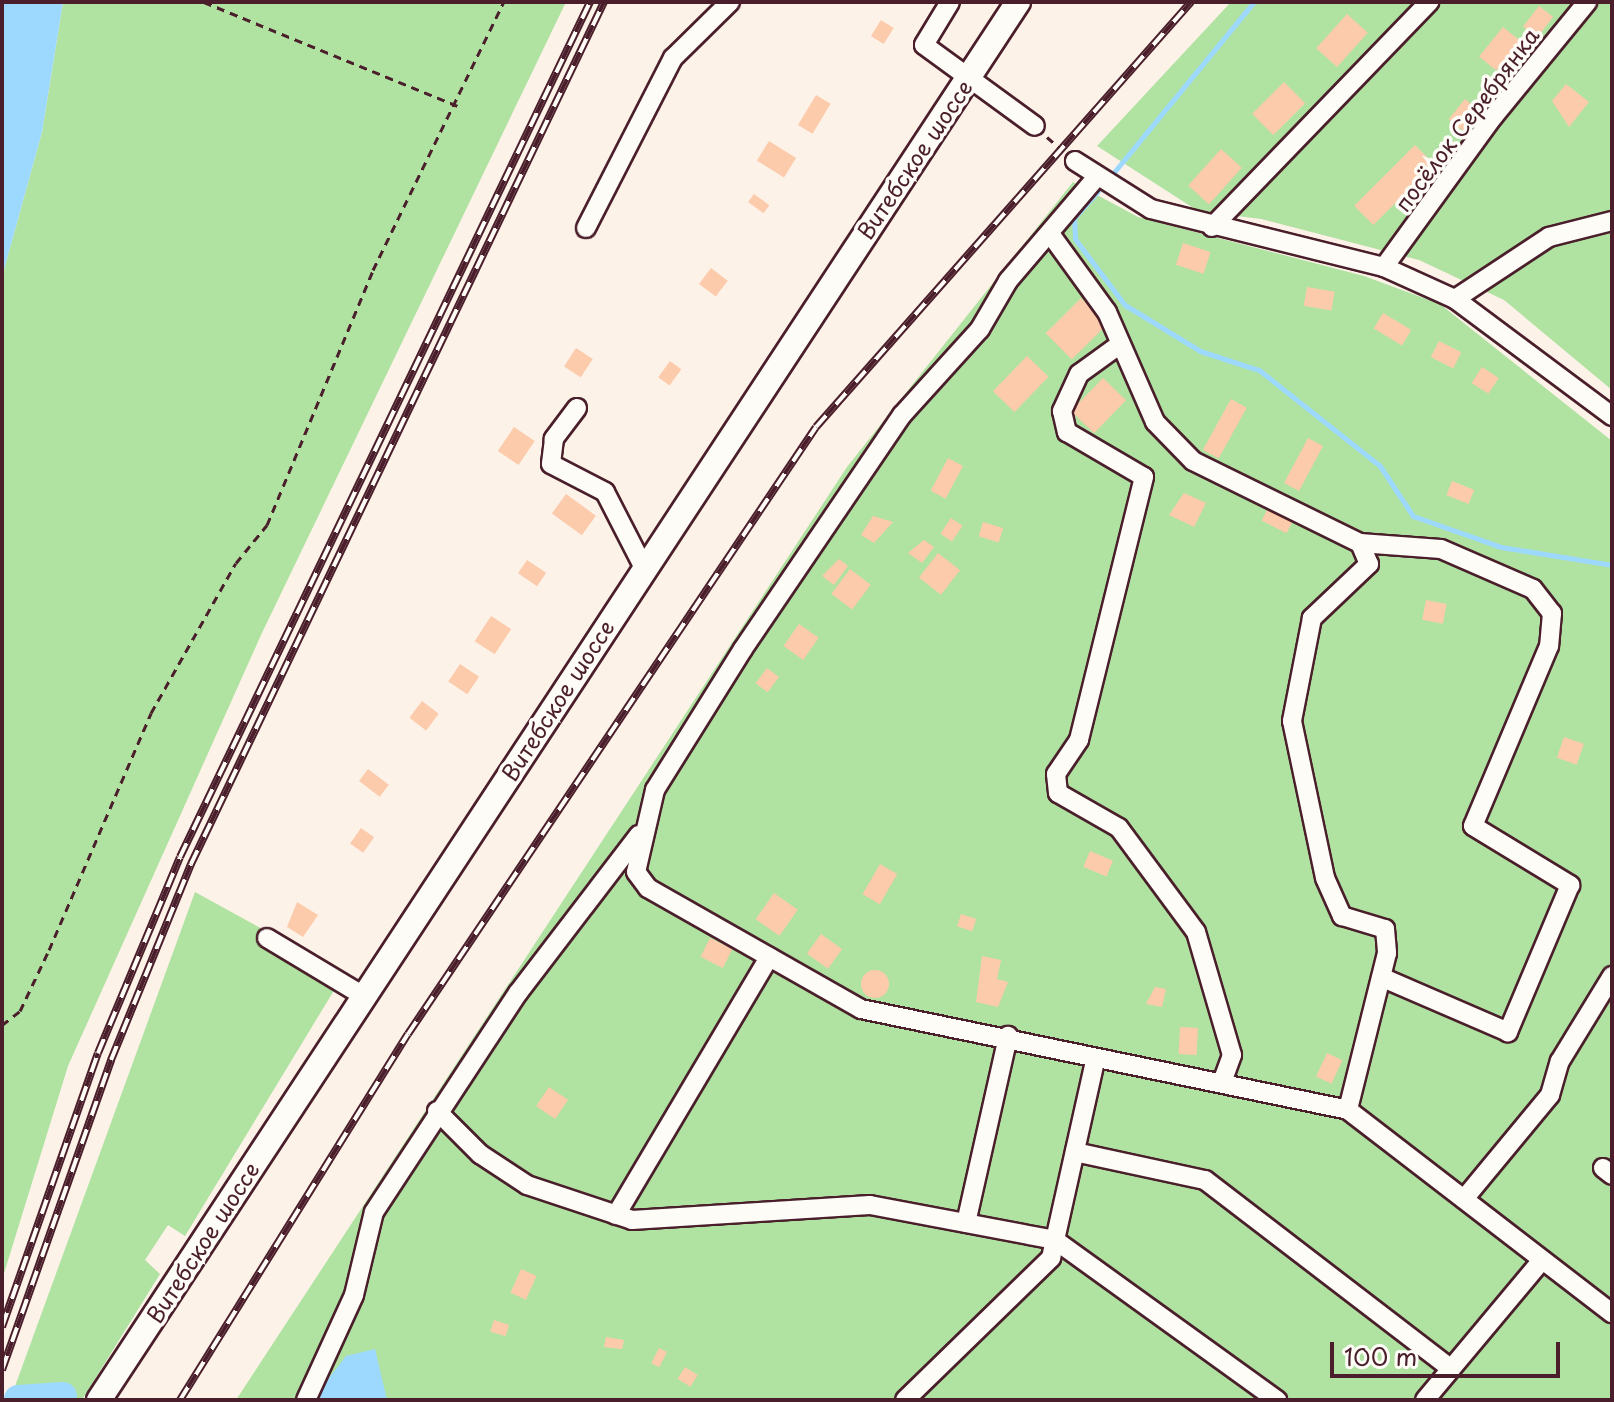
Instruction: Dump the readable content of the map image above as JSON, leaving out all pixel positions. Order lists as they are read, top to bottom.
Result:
{
  "streets": {
    "main road": ["Витебское шоссе"],
    "street": ["посёлок Серебрянка"]
  },
  "scale_bar": "100 m"
}
